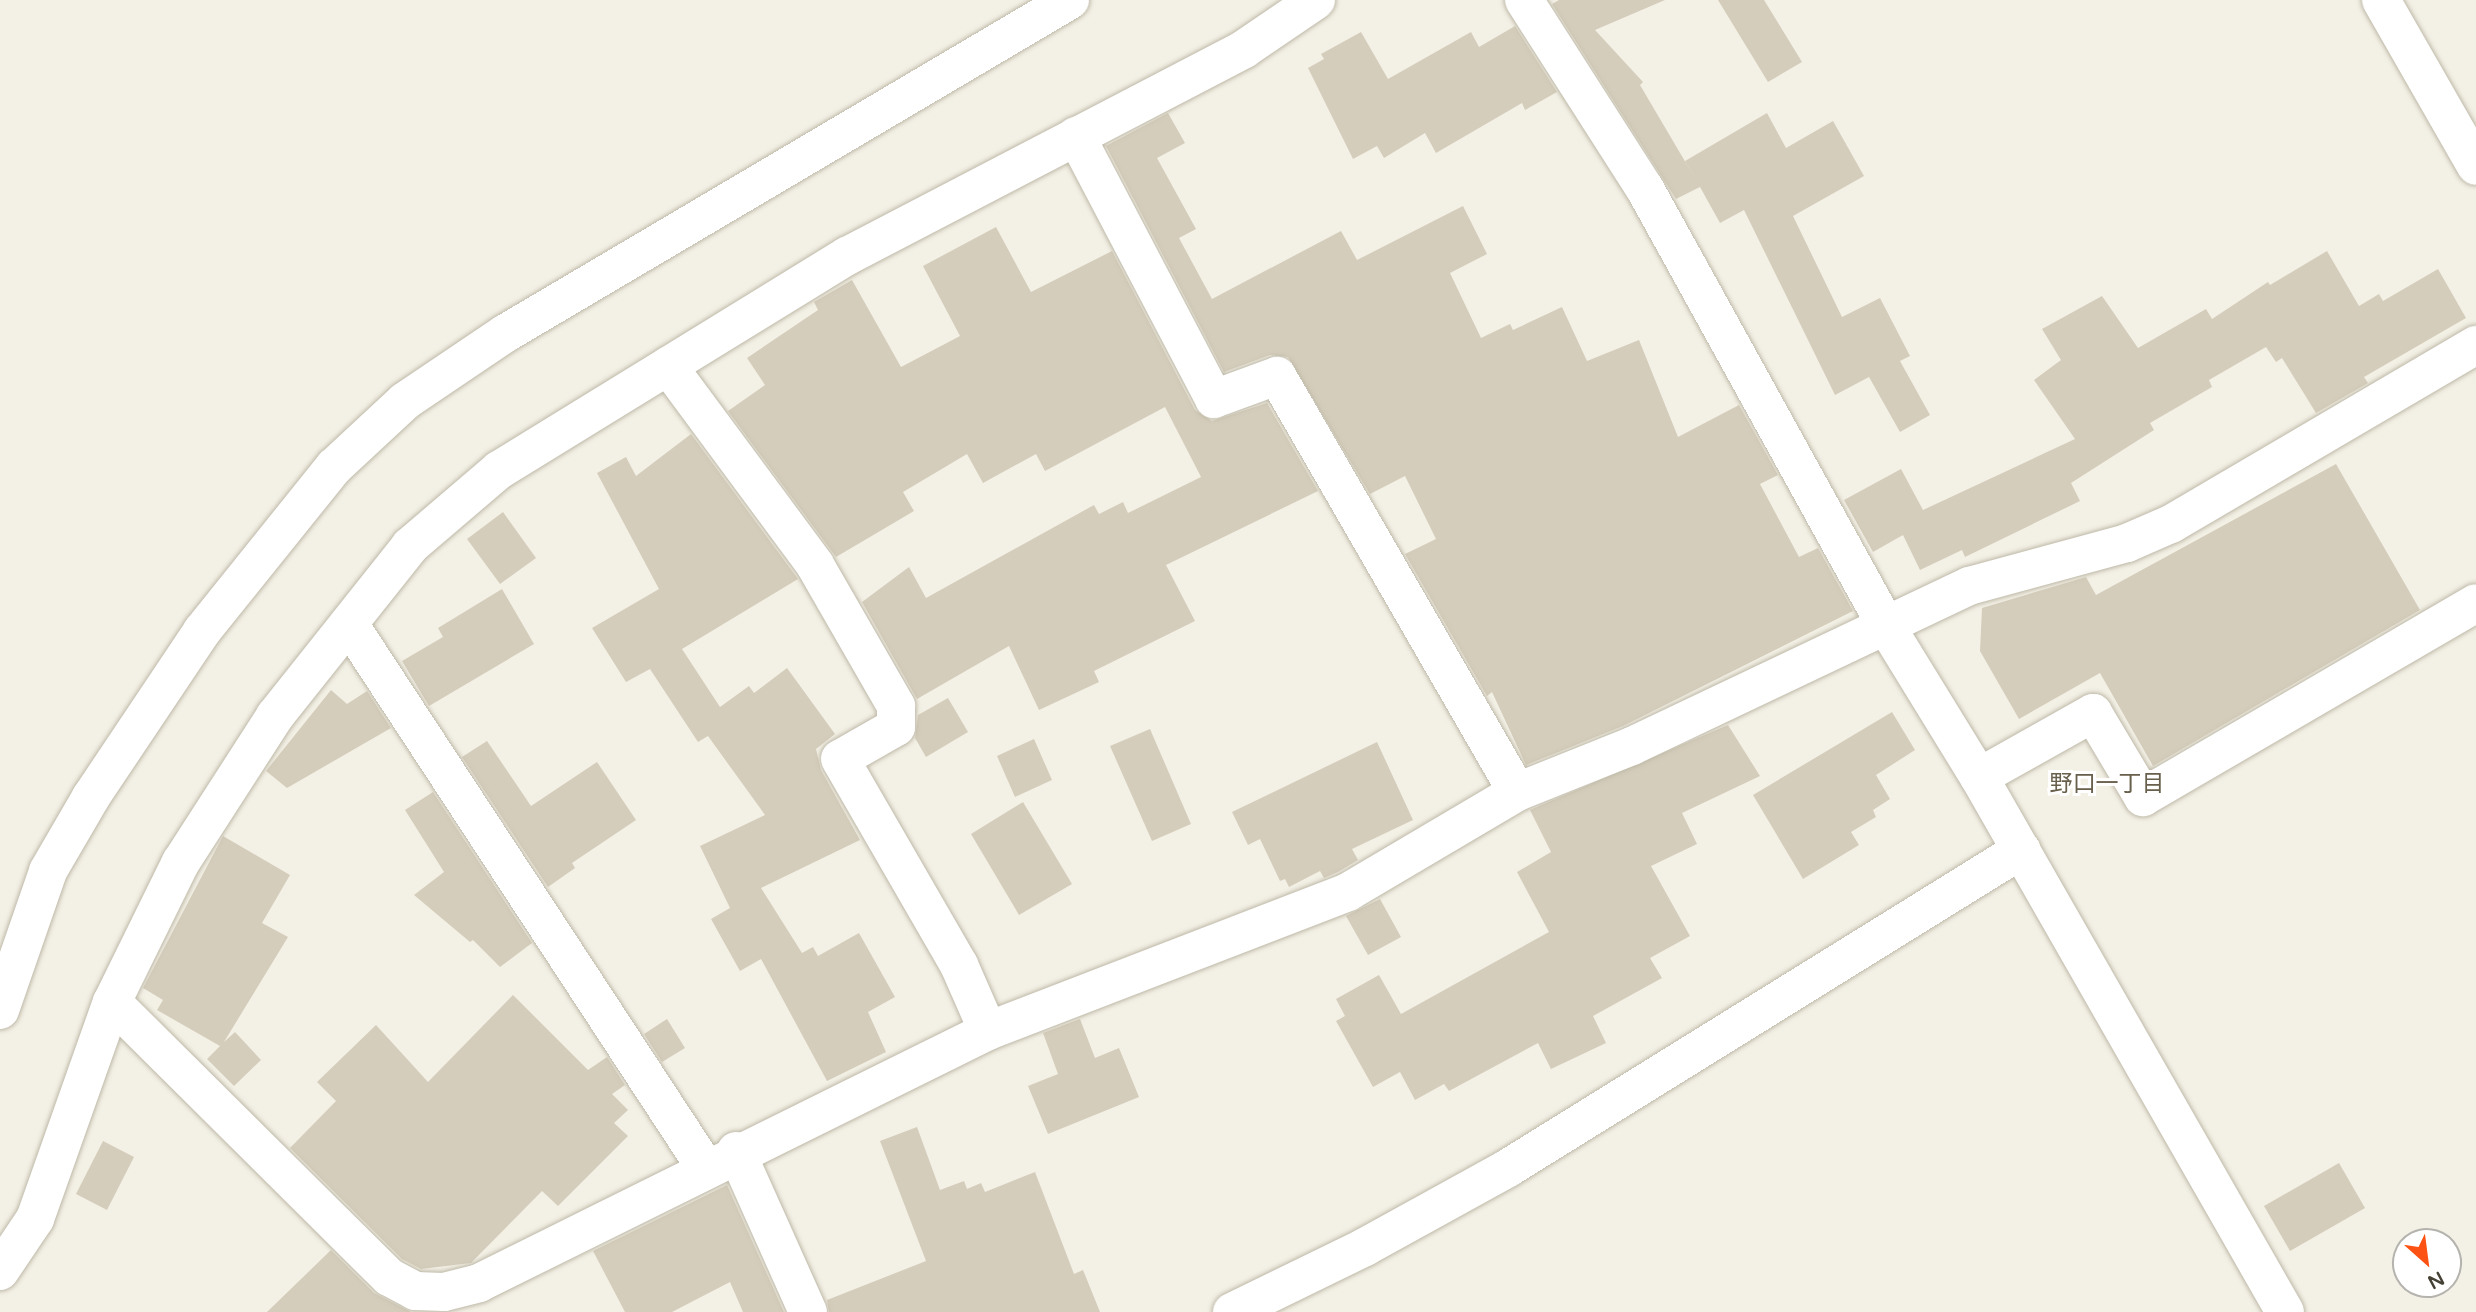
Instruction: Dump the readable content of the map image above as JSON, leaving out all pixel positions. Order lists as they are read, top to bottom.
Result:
{
  "districts": ["野口一丁目"],
  "north": "bottom right"
}
